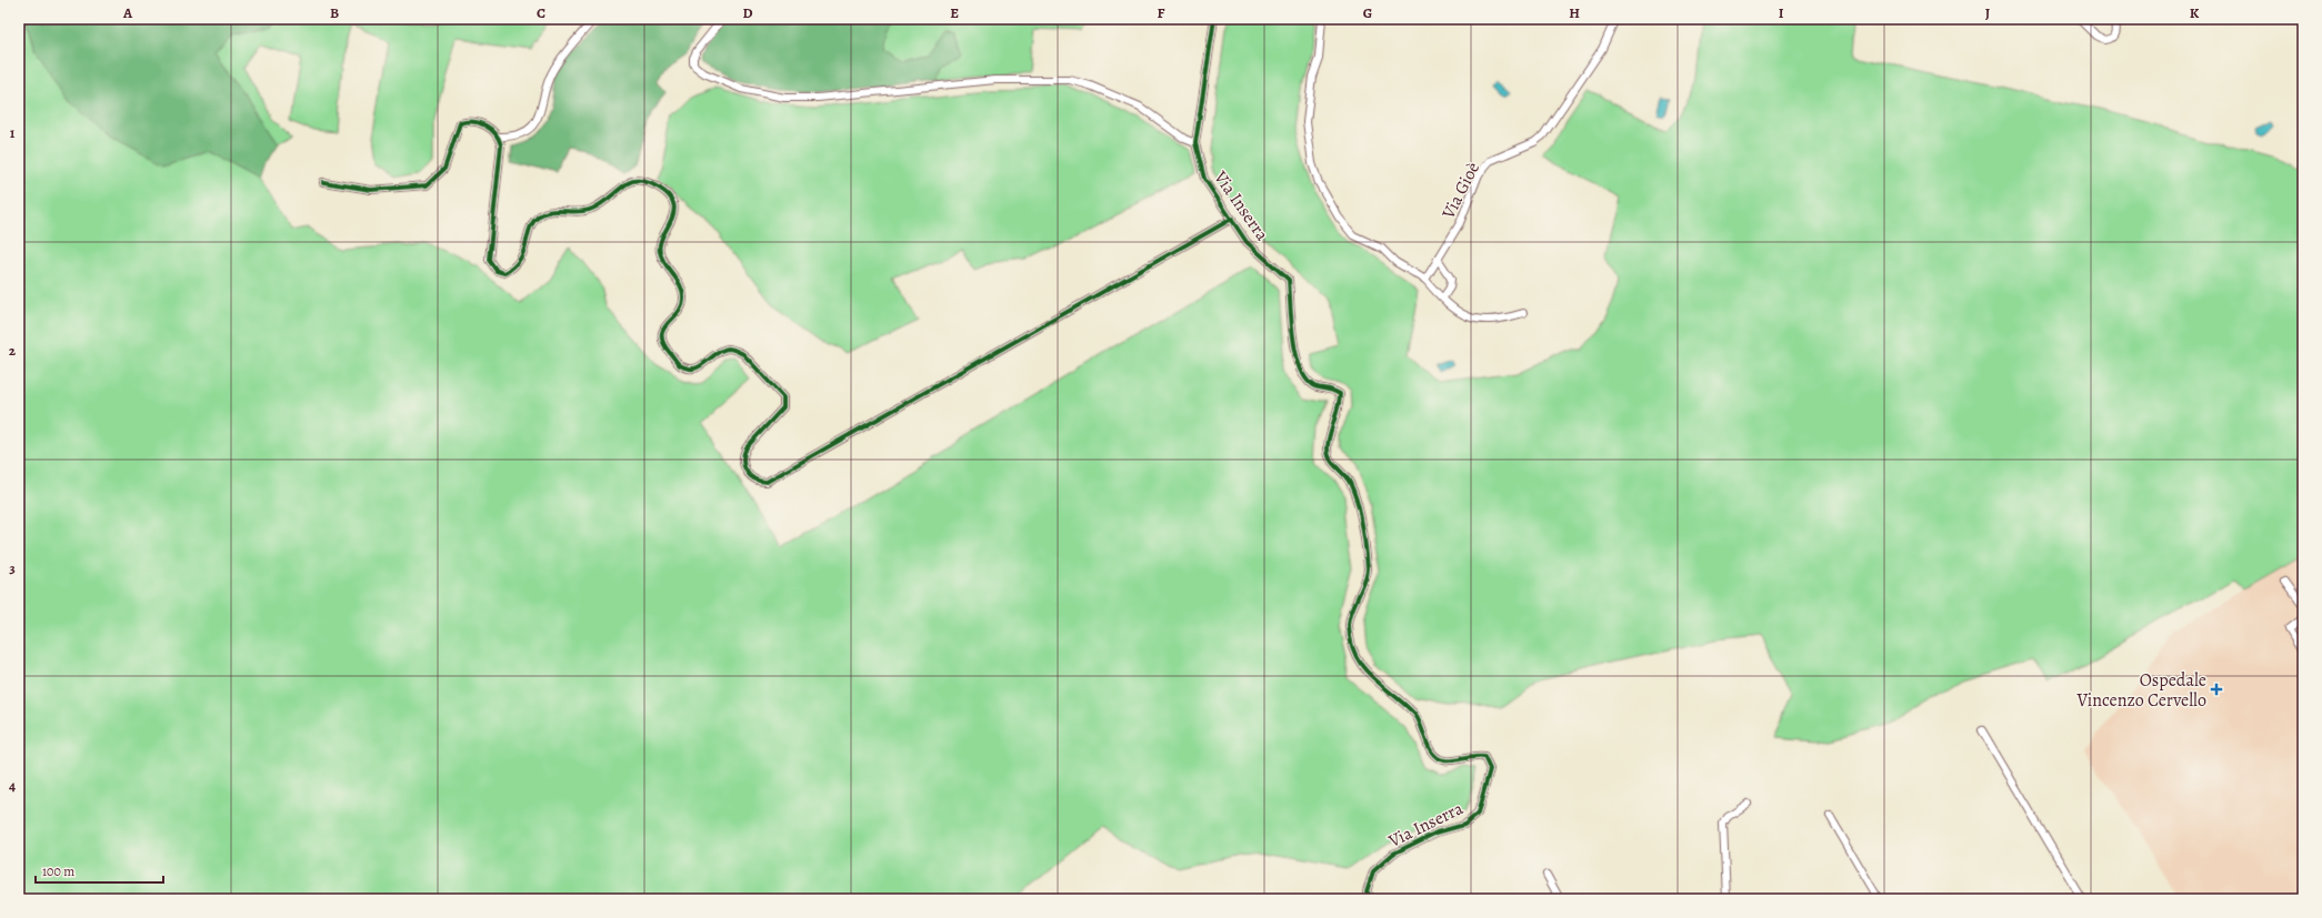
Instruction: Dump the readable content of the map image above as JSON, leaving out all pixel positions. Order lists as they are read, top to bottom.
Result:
{
  "streets": {
    "street": ["Via Gioè", "Via Inserra"]
  },
  "places": {
    "health": ["Ospedale Vincenzo Cervello"]
  },
  "scale_bar": "100 m",
  "grid": {
    "columns": [
      "A",
      "B",
      "C",
      "D",
      "E",
      "F",
      "G",
      "H",
      "I",
      "J",
      "K"
    ],
    "rows": [
      "1",
      "2",
      "3",
      "4"
    ]
  }
}
